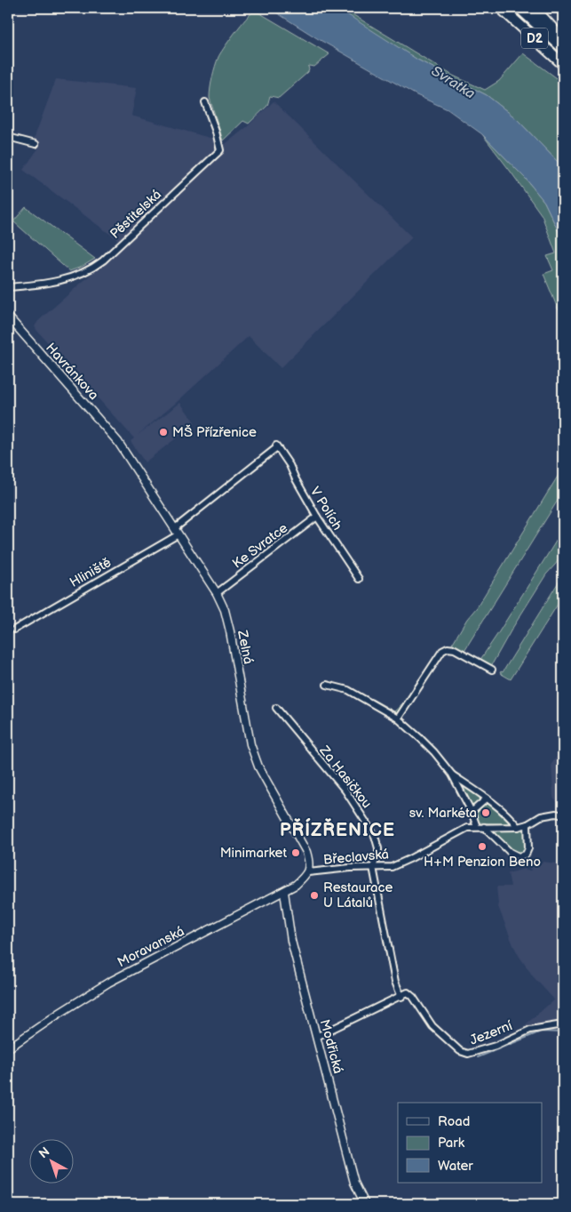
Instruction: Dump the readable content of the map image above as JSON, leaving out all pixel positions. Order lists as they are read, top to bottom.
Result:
{
  "streets": {
    "highway": ["D2"],
    "street": [
      "Pěstitelská",
      "Havránkova",
      "V Polích",
      "Ke Svratce",
      "Hliniště",
      "Zelná",
      "Za Hasičkou",
      "Břeclavská",
      "Moravanská",
      "Jezerní",
      "Modřická"
    ]
  },
  "crossings": [
    ["Havránkova", "Zelná"],
    ["V Polích", "Ke Svratce"],
    ["V Polích", "Hliniště"],
    ["V Polích", "Zelná"],
    ["Ke Svratce", "Zelná"],
    ["Hliniště", "Zelná"],
    ["Zelná", "Břeclavská"],
    ["Zelná", "Moravanská"],
    ["Za Hasičkou", "Břeclavská"],
    ["Břeclavská", "Moravanská"],
    ["Moravanská", "Modřická"]
  ],
  "districts": ["PŘÍZŘENICE"],
  "water": ["Svratka"],
  "places": [
    "MŠ Přízřenice",
    "sv. Markéta",
    "H+M Penzion Beno",
    "Minimarket",
    "Restaurace U Látalů"
  ],
  "legend": ["Road", "Park", "Water"],
  "north": "top left"
}
